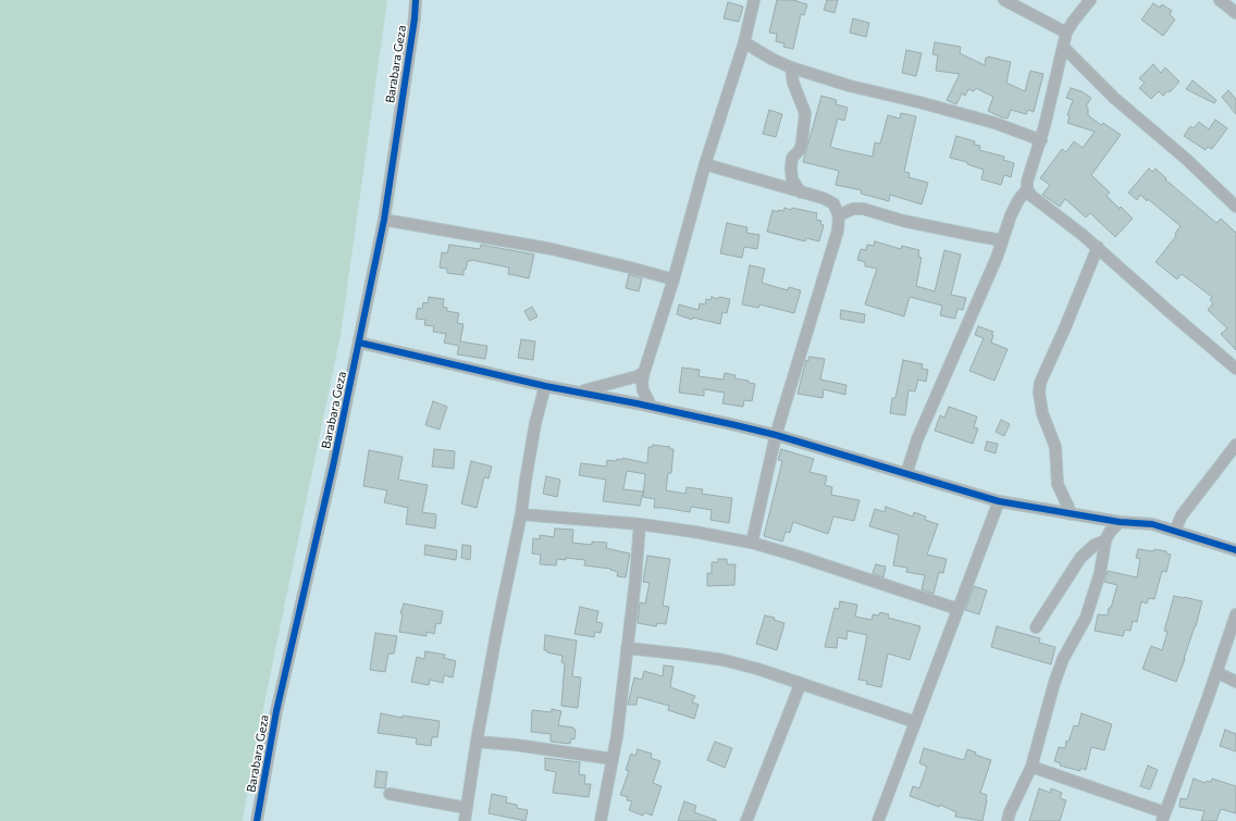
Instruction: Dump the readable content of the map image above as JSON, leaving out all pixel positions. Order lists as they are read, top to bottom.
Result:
{
  "streets": {
    "street": ["Barabara Geza"]
  }
}
